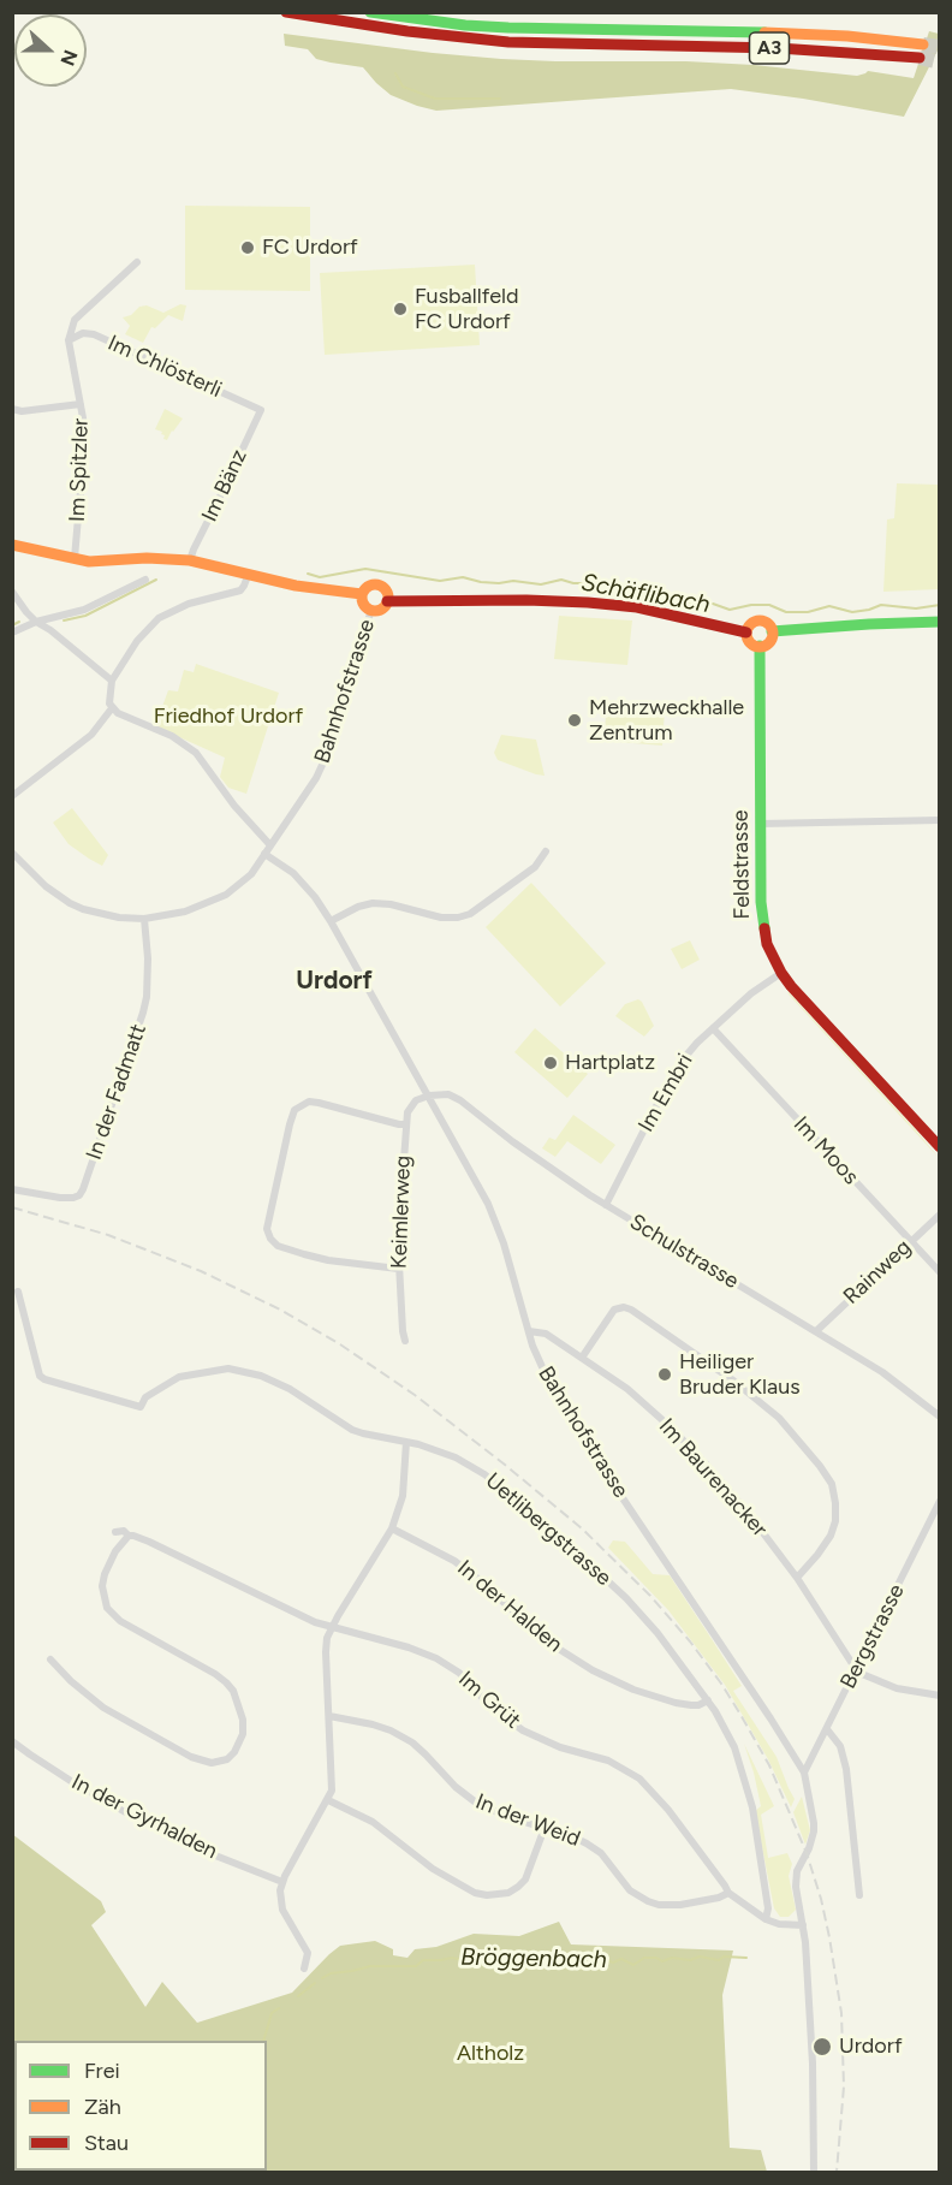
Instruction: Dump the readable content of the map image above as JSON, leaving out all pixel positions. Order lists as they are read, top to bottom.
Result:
{
  "streets": {
    "main road": ["A3", "Feldstrasse"],
    "street": [
      "Im Chlösterli",
      "Im Spitzler",
      "Im Bänz",
      "Bahnhofstrasse",
      "In der Fadmatt",
      "Im Embri",
      "Im Moos",
      "Keimlerweg",
      "Schulstrasse",
      "Rainweg",
      "Im Baurenacker",
      "Uetlibergstrasse",
      "In der Halden",
      "Bergstrasse",
      "Im Grüt",
      "In der Gyrhalden",
      "In der Weid"
    ]
  },
  "crossings": [
    ["Im Chlösterli", "Im Spitzler"],
    ["Im Chlösterli", "Im Bänz"],
    ["Bahnhofstrasse", "In der Fadmatt"],
    ["Bahnhofstrasse", "Keimlerweg"],
    ["Bahnhofstrasse", "Schulstrasse"],
    ["Bahnhofstrasse", "Im Baurenacker"],
    ["Bahnhofstrasse", "Bergstrasse"],
    ["Bahnhofstrasse", "Im Grüt"],
    ["Feldstrasse", "Im Embri"],
    ["Im Embri", "Im Moos"],
    ["Im Embri", "Schulstrasse"],
    ["Im Moos", "Rainweg"],
    ["Keimlerweg", "Schulstrasse"],
    ["Schulstrasse", "Rainweg"],
    ["Im Baurenacker", "Bergstrasse"],
    ["Uetlibergstrasse", "In der Halden"],
    ["Uetlibergstrasse", "Im Grüt"],
    ["Im Grüt", "In der Weid"]
  ],
  "districts": ["Urdorf"],
  "water": ["Schäflibach", "Bröggenbach"],
  "parks": ["Friedhof Urdorf", "Altholz"],
  "places": [
    "FC Urdorf",
    "Fusballfeld FC Urdorf",
    "Mehrzweckhalle Zentrum",
    "Hartplatz",
    "Heiliger Bruder Klaus",
    "Urdorf"
  ],
  "legend": ["Frei", "Zäh", "Stau"],
  "north": "right"
}
